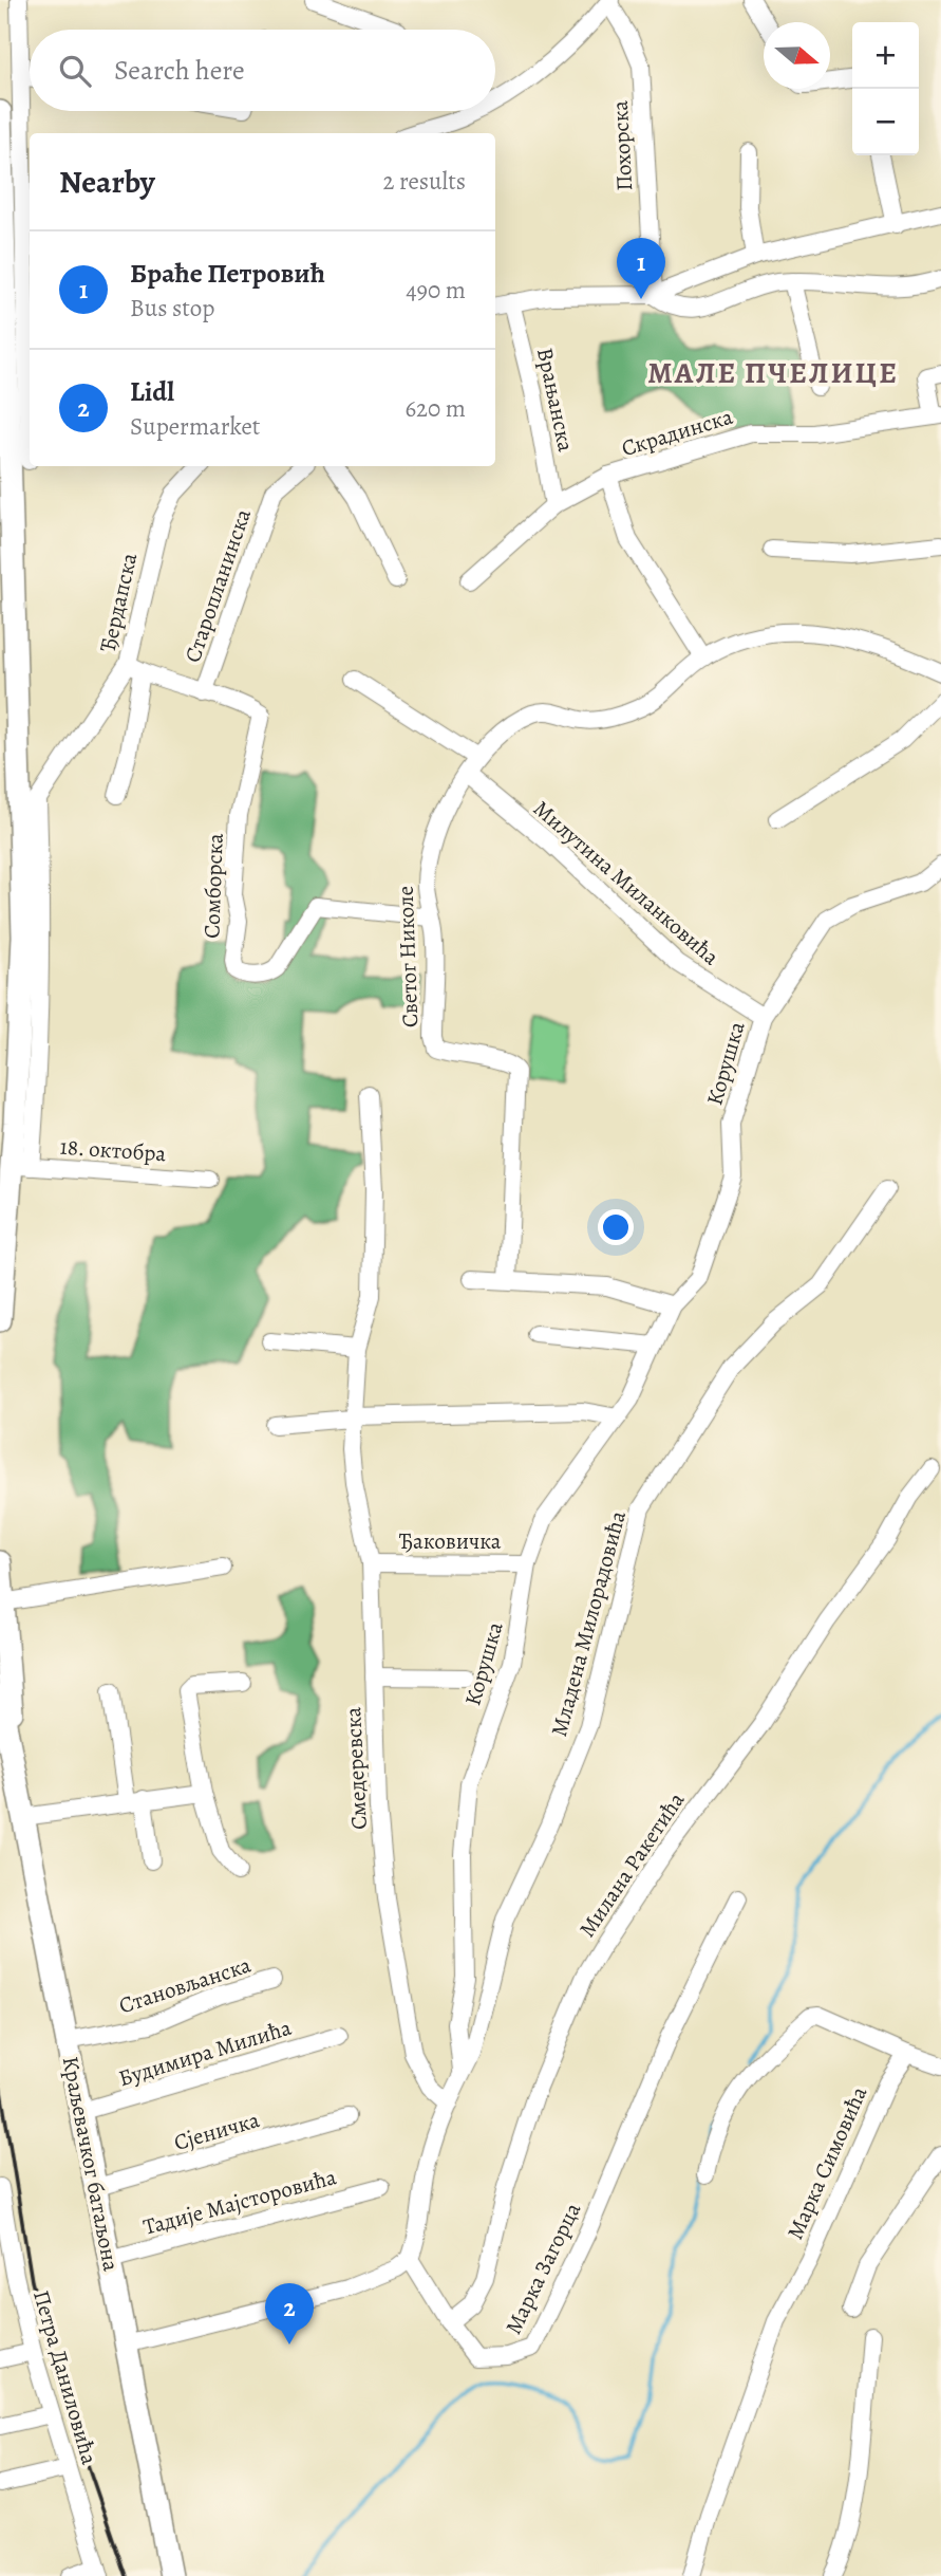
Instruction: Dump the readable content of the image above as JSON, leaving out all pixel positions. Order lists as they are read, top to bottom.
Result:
{
  "streets": {
    "main road": ["Краљевачког батаљона"],
    "street": [
      "Похорска",
      "Врањанска",
      "Скрадинска",
      "Старопланинска",
      "Ђердапска",
      "Милутина Миланковића",
      "Сомборска",
      "Светог Николе",
      "Корушка",
      "18. октобра",
      "Ђаковичка",
      "Младена Милорадовића",
      "Смедеревска",
      "Милана Ракетића",
      "Становљанска",
      "Будимира Милића",
      "Сјеничка",
      "Марка Симовића",
      "Тадије Мајсторовића",
      "Марка Загорца",
      "Петра Даниловића"
    ]
  },
  "crossings": [
    ["Врањанска", "Скрадинска"],
    ["Старопланинска", "Сомборска"],
    ["Ђердапска", "Сомборска"],
    ["Милутина Миланковића", "Светог Николе"],
    ["Милутина Миланковића", "Корушка"],
    ["Сомборска", "Светог Николе"],
    ["Корушка", "Ђаковичка"],
    ["Корушка", "Младена Милорадовића"],
    ["Ђаковичка", "Смедеревска"],
    ["Младена Милорадовића", "Смедеревска"],
    ["Младена Милорадовића", "Марка Загорца"],
    ["Милана Ракетића", "Марка Загорца"],
    ["Становљанска", "Краљевачког батаљона"],
    ["Будимира Милића", "Краљевачког батаљона"],
    ["Сјеничка", "Краљевачког батаљона"],
    ["Краљевачког батаљона", "Тадије Мајсторовића"]
  ],
  "districts": ["МАЛЕ ПЧЕЛИЦЕ"],
  "north": "right",
  "page": {
    "map_buttons": ["+", "−"],
    "search": "Search here",
    "heading": ["Nearby", "2 results"],
    "list": [
      {
        "mark": "1",
        "name": "Браће Петровић",
        "note": "Bus stop",
        "value": "490 m"
      },
      {
        "mark": "2",
        "name": "Lidl",
        "note": "Supermarket",
        "value": "620 m"
      }
    ],
    "pins": ["1", "2"]
  }
}
